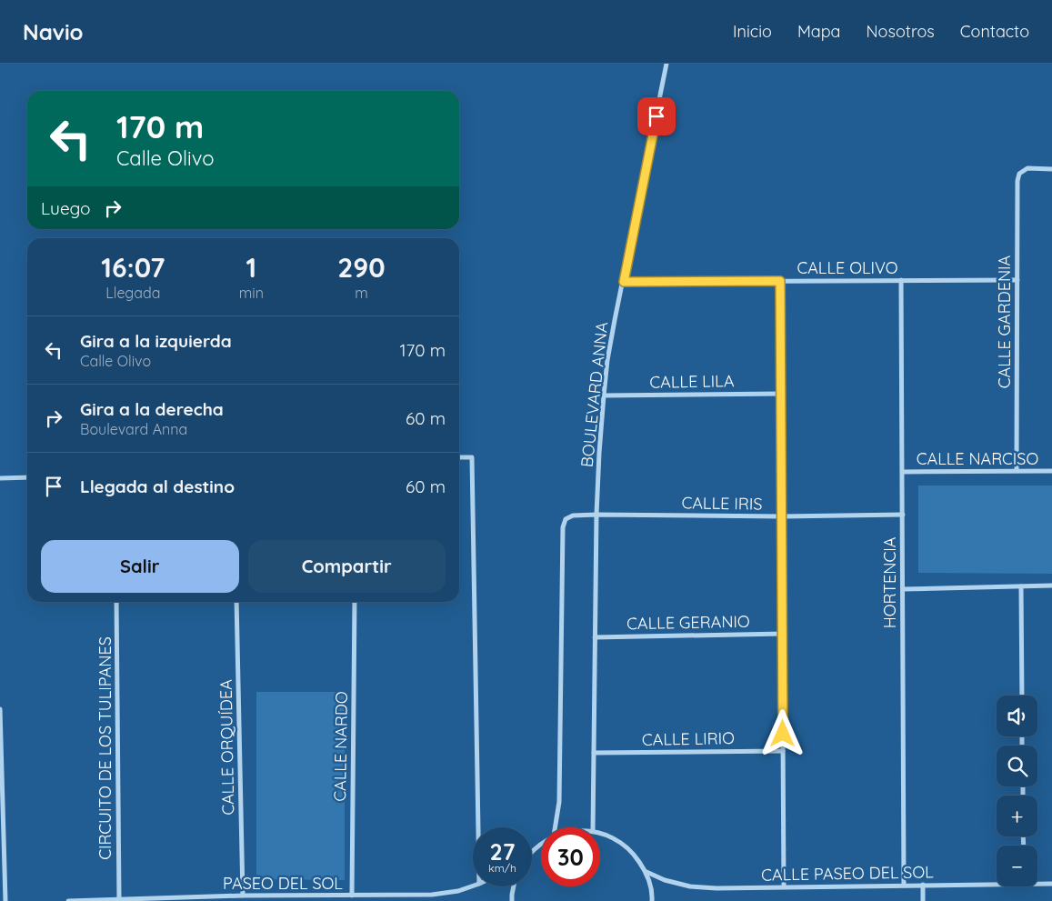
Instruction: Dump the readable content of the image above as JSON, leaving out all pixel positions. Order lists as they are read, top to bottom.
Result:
{
  "streets": {
    "street": [
      "CALLE OLIVO",
      "CALLE GARDENIA",
      "CALLE LILA",
      "BOULEVARD ANNA",
      "CALLE NARCISO",
      "CALLE IRIS",
      "HORTENCIA",
      "CALLE GERANIO",
      "CALLE LIRIO",
      "CALLE NARDO",
      "CALLE ORQUÍDEA",
      "CIRCUITO DE LOS TULIPANES",
      "CALLE PASEO DEL SOL",
      "PASEO DEL SOL"
    ]
  },
  "crossings": [
    ["CALLE OLIVO", "CALLE GARDENIA"],
    ["CALLE OLIVO", "BOULEVARD ANNA"],
    ["CALLE OLIVO", "HORTENCIA"],
    ["CALLE GARDENIA", "CALLE NARCISO"],
    ["CALLE LILA", "BOULEVARD ANNA"],
    ["BOULEVARD ANNA", "CALLE IRIS"],
    ["BOULEVARD ANNA", "CALLE GERANIO"],
    ["BOULEVARD ANNA", "CALLE LIRIO"],
    ["CALLE NARCISO", "HORTENCIA"],
    ["CALLE IRIS", "HORTENCIA"],
    ["HORTENCIA", "CALLE PASEO DEL SOL"],
    ["CALLE NARDO", "PASEO DEL SOL"],
    ["CALLE ORQUÍDEA", "PASEO DEL SOL"],
    ["CIRCUITO DE LOS TULIPANES", "PASEO DEL SOL"]
  ],
  "page": {
    "header": "Navio",
    "nav": [
      "Inicio",
      "Mapa",
      "Nosotros",
      "Contacto"
    ],
    "turn": ["170 m", "Calle Olivo"],
    "then": "Luego",
    "eta": [
      "16:07",
      "Llegada",
      "1",
      "min",
      "290",
      "m"
    ],
    "list": [
      {
        "name": "Gira a la izquierda",
        "note": "Calle Olivo",
        "value": "170 m"
      },
      {
        "name": "Gira a la derecha",
        "note": "Boulevard Anna",
        "value": "60 m"
      },
      {
        "name": "Llegada al destino",
        "value": "60 m"
      }
    ],
    "buttons": ["Salir", "Compartir"],
    "map_buttons": ["+", "−"],
    "speed": "27 km/h",
    "limit": "30"
  }
}
